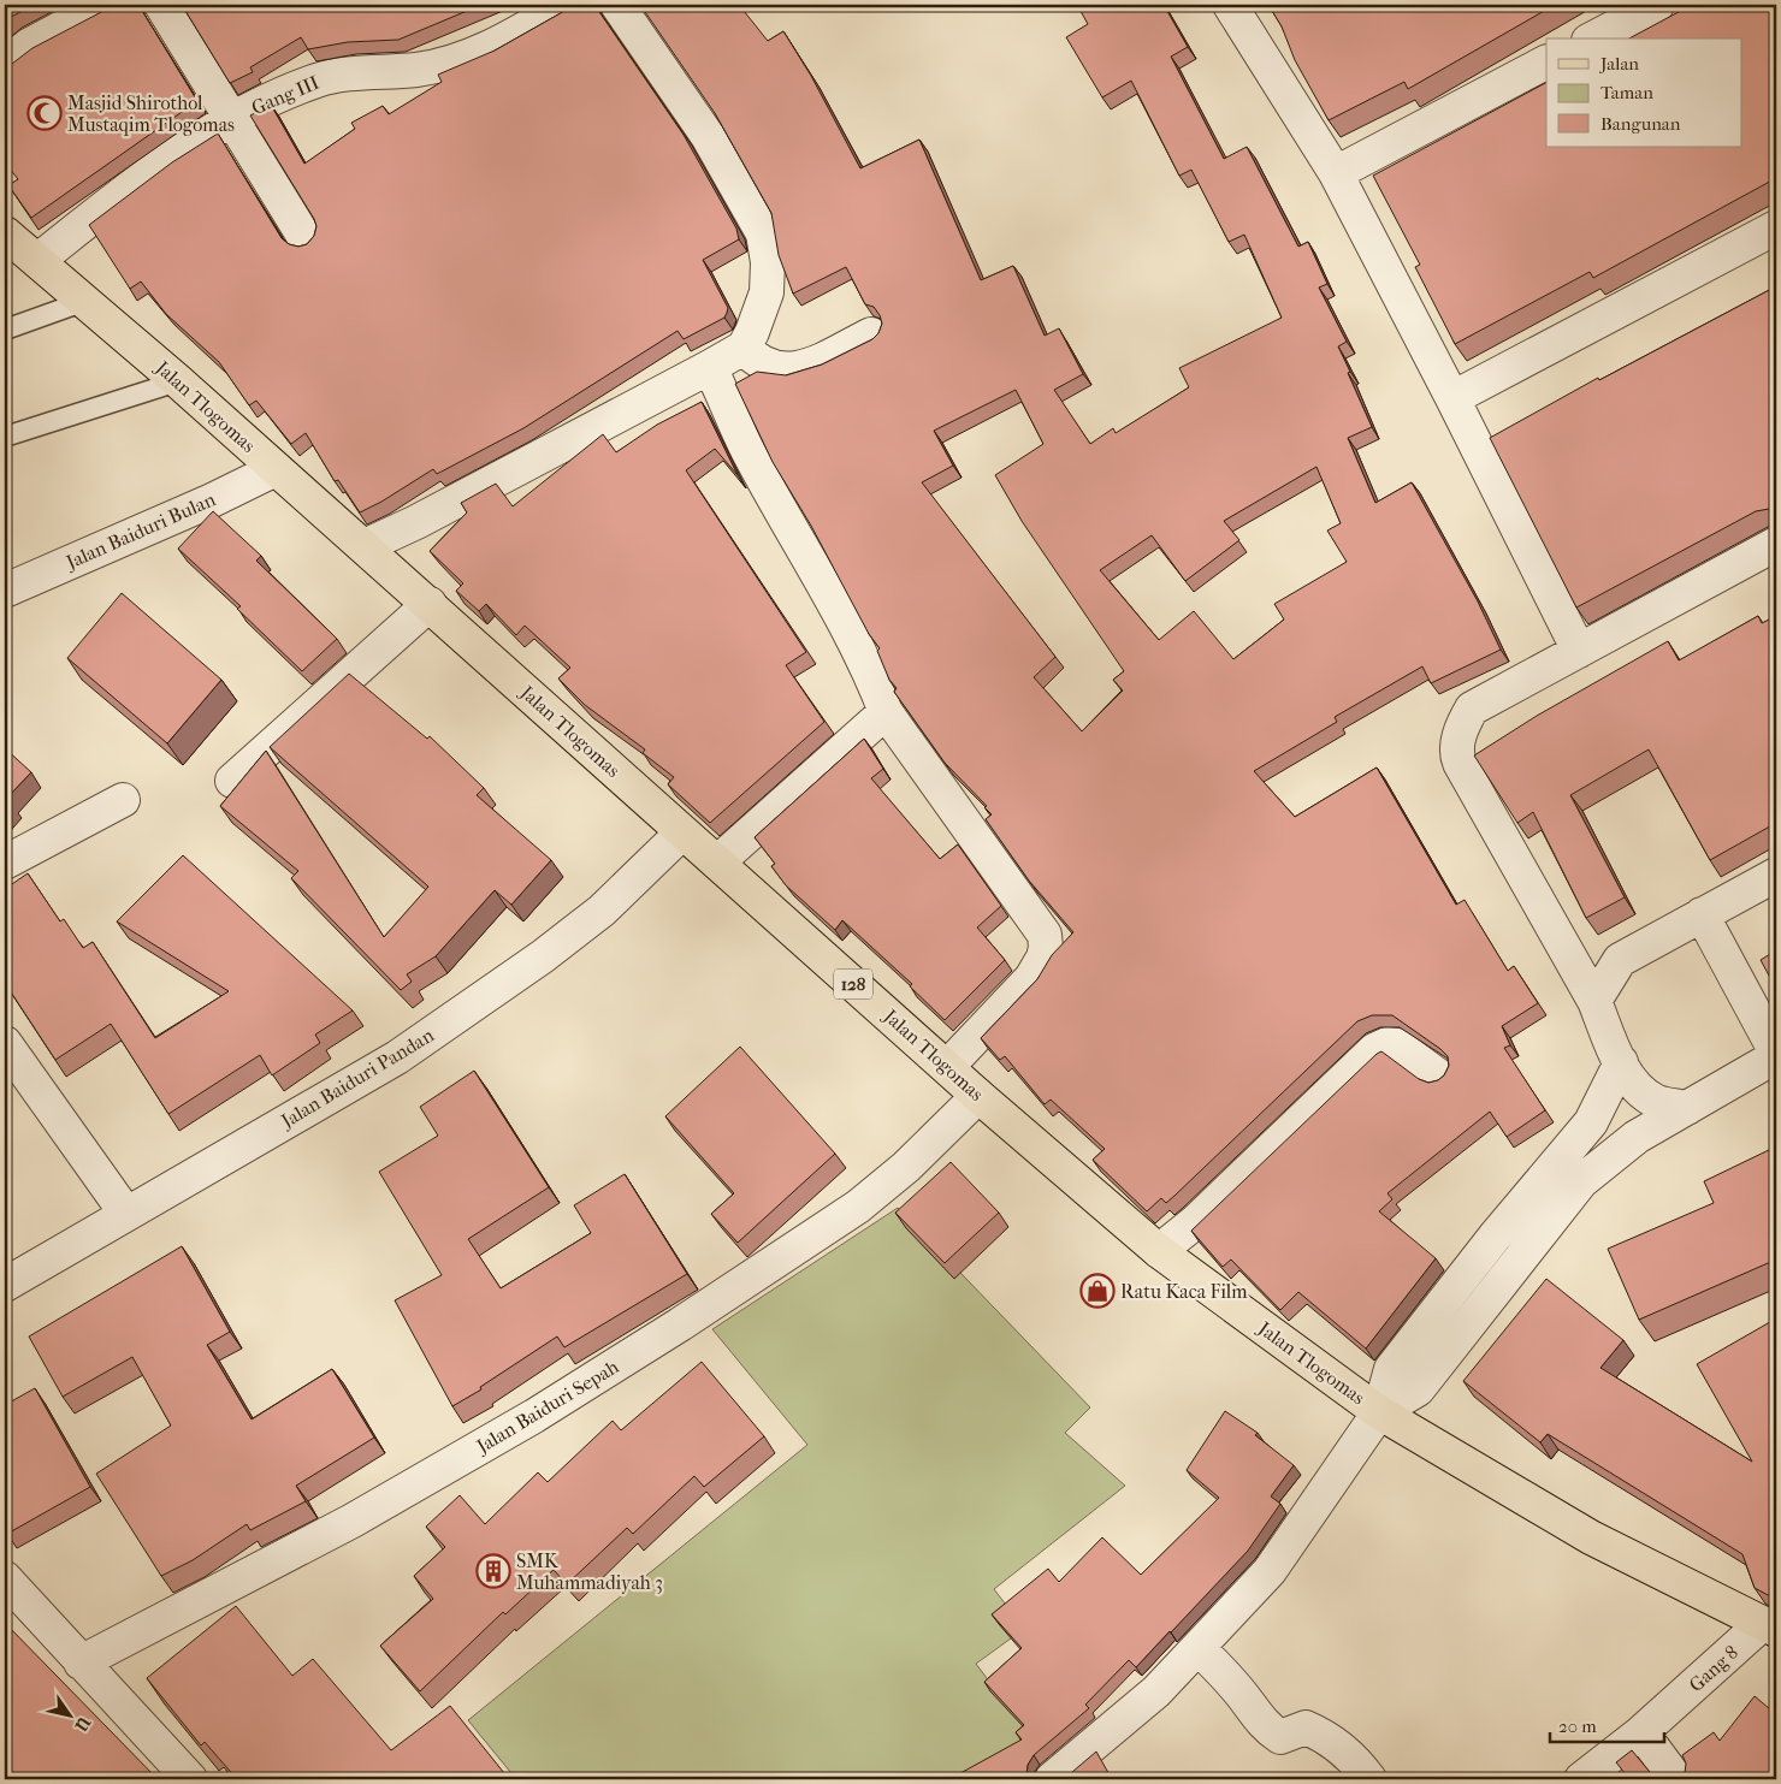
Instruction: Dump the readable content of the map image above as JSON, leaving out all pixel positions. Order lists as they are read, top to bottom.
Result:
{
  "streets": {
    "main road": ["Jalan Tlogomas", "128"],
    "street": [
      "Gang III",
      "Jalan Baiduri Bulan",
      "Jalan Baiduri Pandan",
      "Jalan Baiduri Sepah",
      "Gang 8"
    ]
  },
  "crossings": [
    ["Gang III", "Jalan Tlogomas"],
    ["Jalan Tlogomas", "Jalan Baiduri Bulan"],
    ["Jalan Tlogomas", "Jalan Baiduri Pandan"],
    ["Jalan Tlogomas", "Jalan Baiduri Sepah"],
    ["Jalan Tlogomas", "Gang 8"]
  ],
  "places": {
    "mosque": ["Masjid Shirothol Mustaqim Tlogomas"],
    "shop": ["Ratu Kaca Film"],
    "building": ["SMK Muhammadiyah 3"]
  },
  "legend": ["Jalan", "Taman", "Bangunan"],
  "scale_bar": "20 m",
  "north": "bottom right"
}
